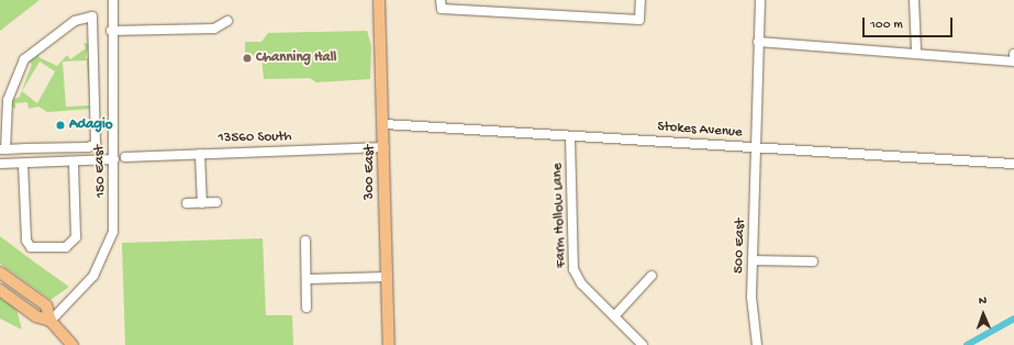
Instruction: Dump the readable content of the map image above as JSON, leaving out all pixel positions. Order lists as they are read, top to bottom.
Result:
{
  "streets": {
    "main road": ["300 East"],
    "street": [
      "Stokes Avenue",
      "13560 South",
      "150 East",
      "Farm Hollow Lane",
      "500 East"
    ]
  },
  "crossings": [
    ["Stokes Avenue", "300 East"],
    ["Stokes Avenue", "Farm Hollow Lane"],
    ["Stokes Avenue", "500 East"],
    ["13560 South", "300 East"]
  ],
  "places": ["Channing Hall", "Adagio"],
  "scale_bar": "100 m",
  "north": "top"
}
